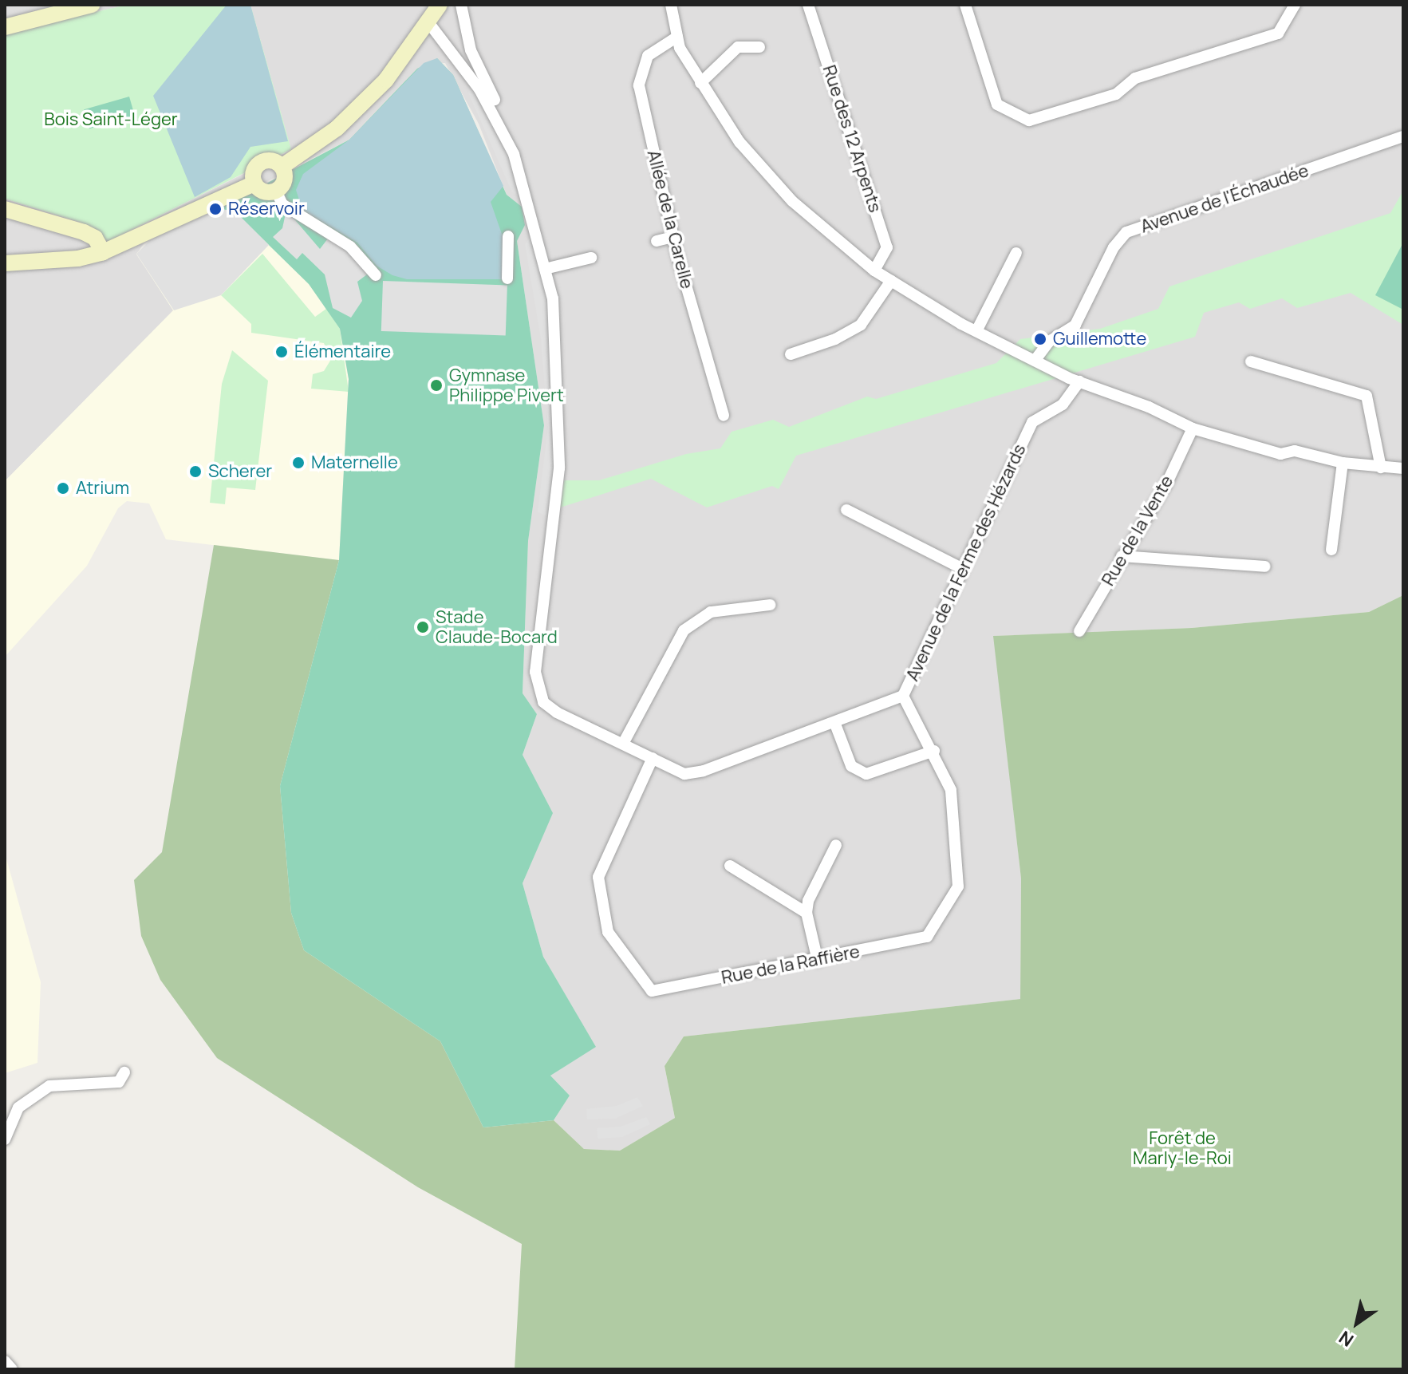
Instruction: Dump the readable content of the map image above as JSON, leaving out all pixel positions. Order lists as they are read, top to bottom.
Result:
{
  "streets": {
    "street": [
      "Rue des 12 Arpents",
      "Avenue de l'Échaudée",
      "Allée de la Carelle",
      "Rue de la Vente",
      "Avenue de la Ferme des Hézards",
      "Rue de la Raffière"
    ]
  },
  "crossings": [
    ["Avenue de la Ferme des Hézards", "Rue de la Raffière"]
  ],
  "parks": ["Bois Saint-Léger", "Forêt de Marly-le-Roi"],
  "places": [
    "Réservoir",
    "Guillemotte",
    "Élémentaire",
    "Gymnase Philippe Pivert",
    "Maternelle",
    "Scherer",
    "Atrium",
    "Stade Claude-Bocard"
  ],
  "north": "bottom left"
}
